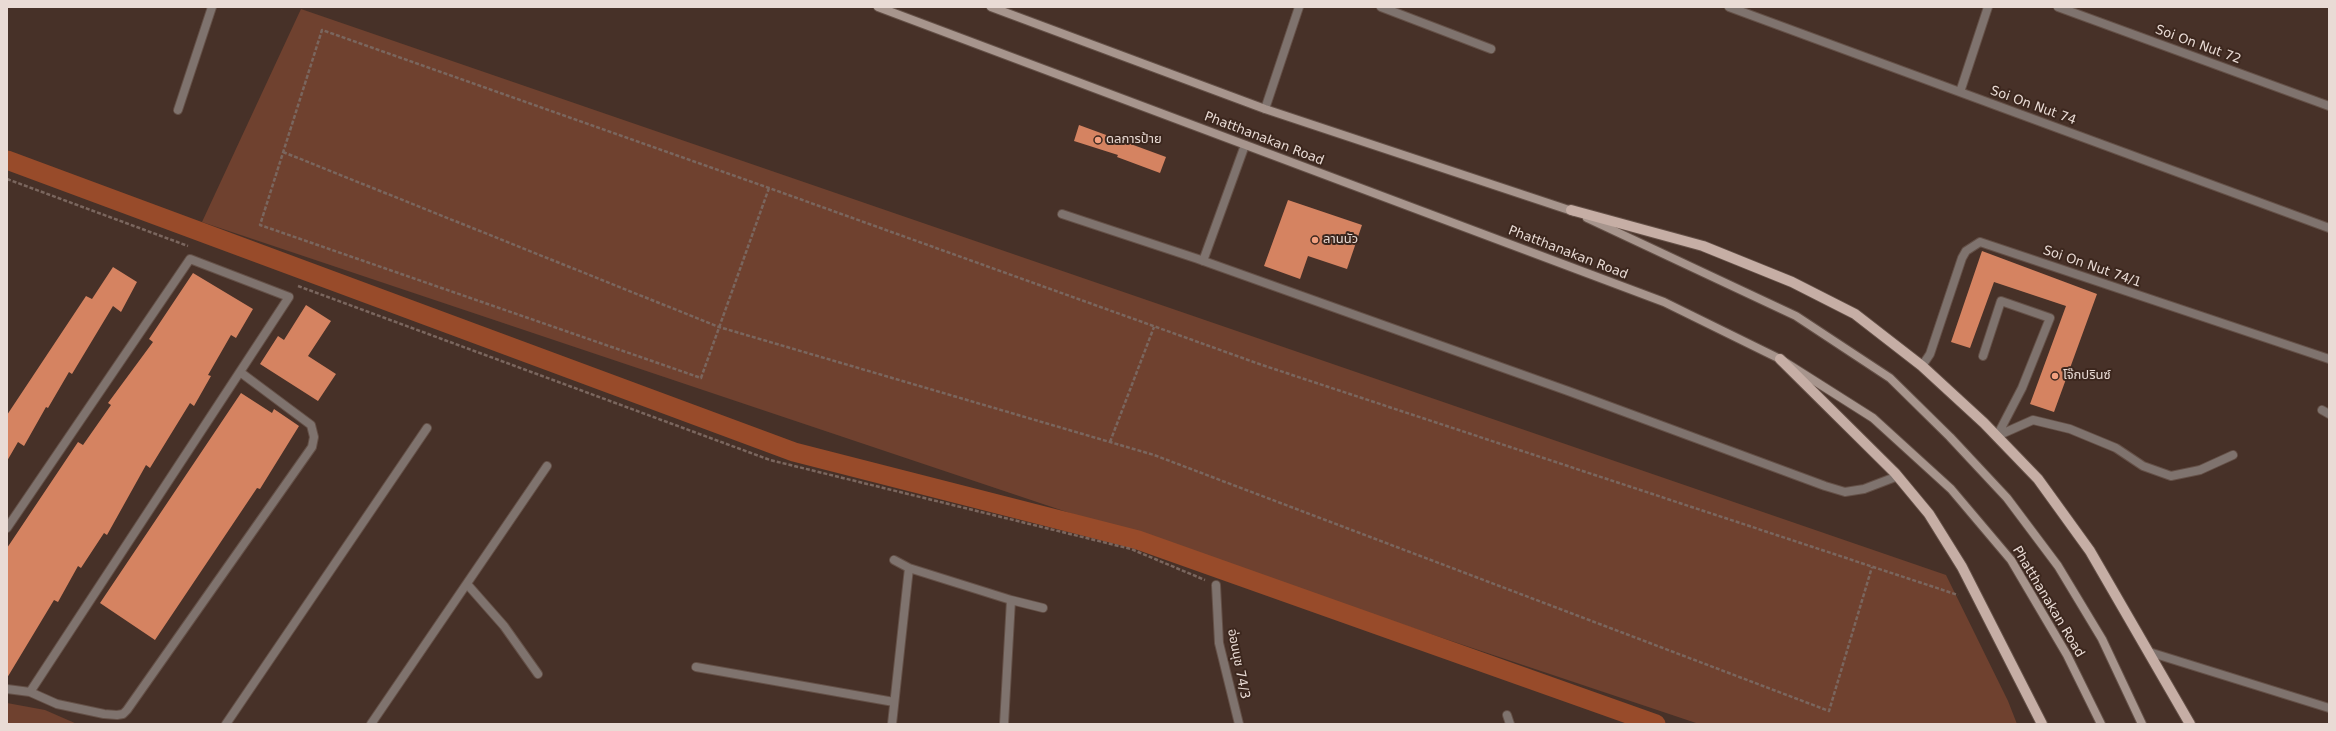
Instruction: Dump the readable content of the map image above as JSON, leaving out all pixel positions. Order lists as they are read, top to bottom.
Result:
{
  "streets": {
    "main road": ["Phatthanakan Road"],
    "street": [
      "Soi On Nut 72",
      "Soi On Nut 74",
      "Soi On Nut 74/1",
      "อ่อนนุช 74/3"
    ]
  },
  "places": ["ดลการป้าย", "ลานนัว", "โจ๊กปรินซ์"]
}
